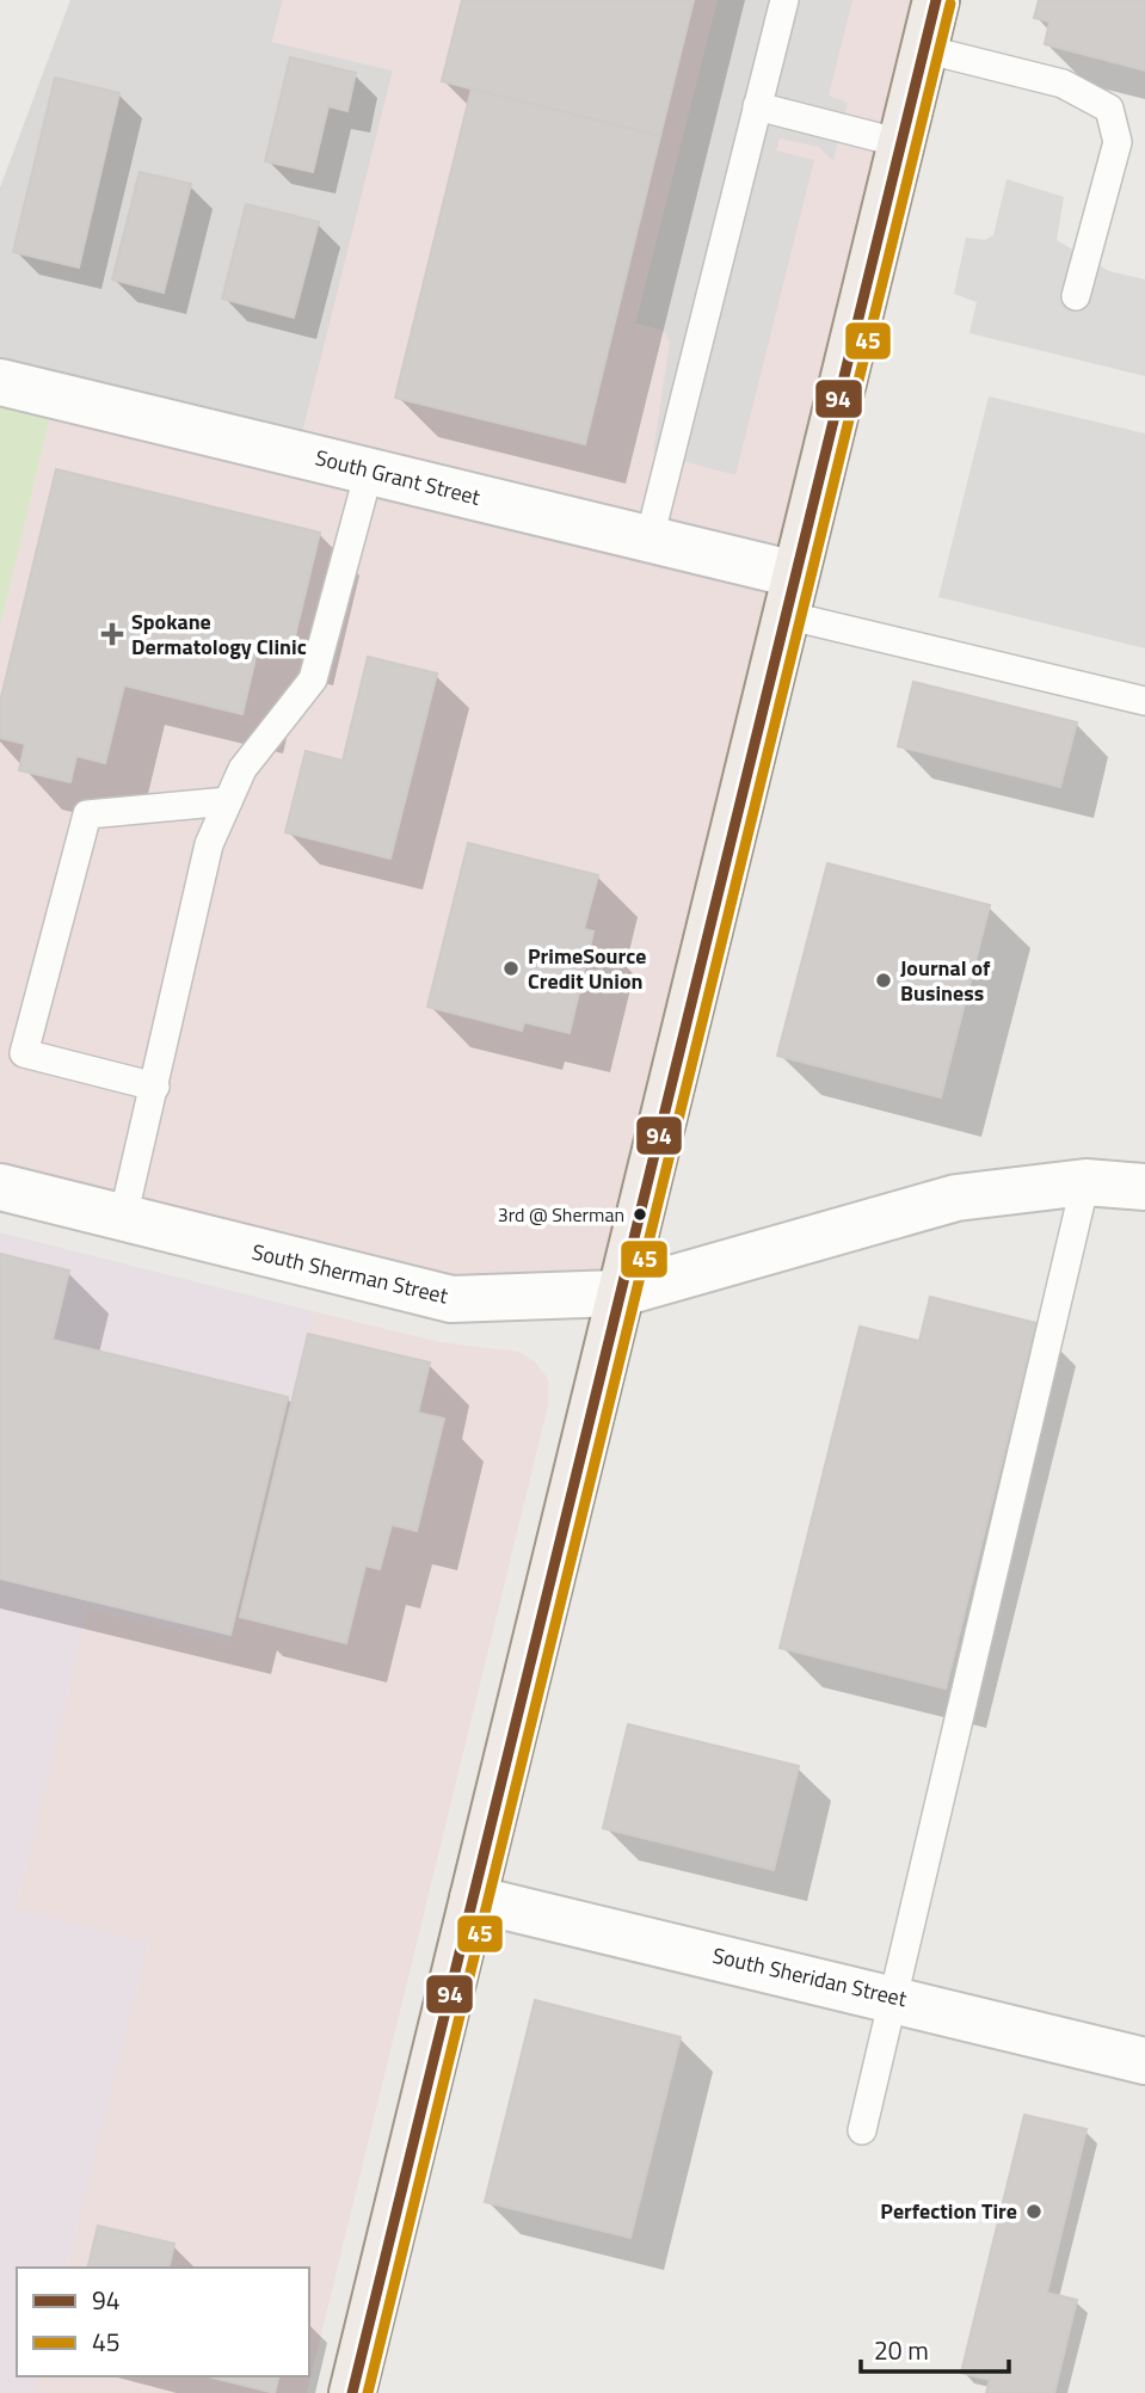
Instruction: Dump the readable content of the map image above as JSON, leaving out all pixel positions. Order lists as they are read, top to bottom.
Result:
{
  "streets": {
    "street": ["South Grant Street", "South Sherman Street", "South Sheridan Street"]
  },
  "places": {
    "health": ["Spokane Dermatology Clinic"],
    "other": [
      "PrimeSource Credit Union",
      "Journal of Business",
      "3rd @ Sherman",
      "Perfection Tire"
    ]
  },
  "lines": ["transit line 94", "transit line 45"],
  "legend": ["94", "45"],
  "scale_bar": "20 m"
}
